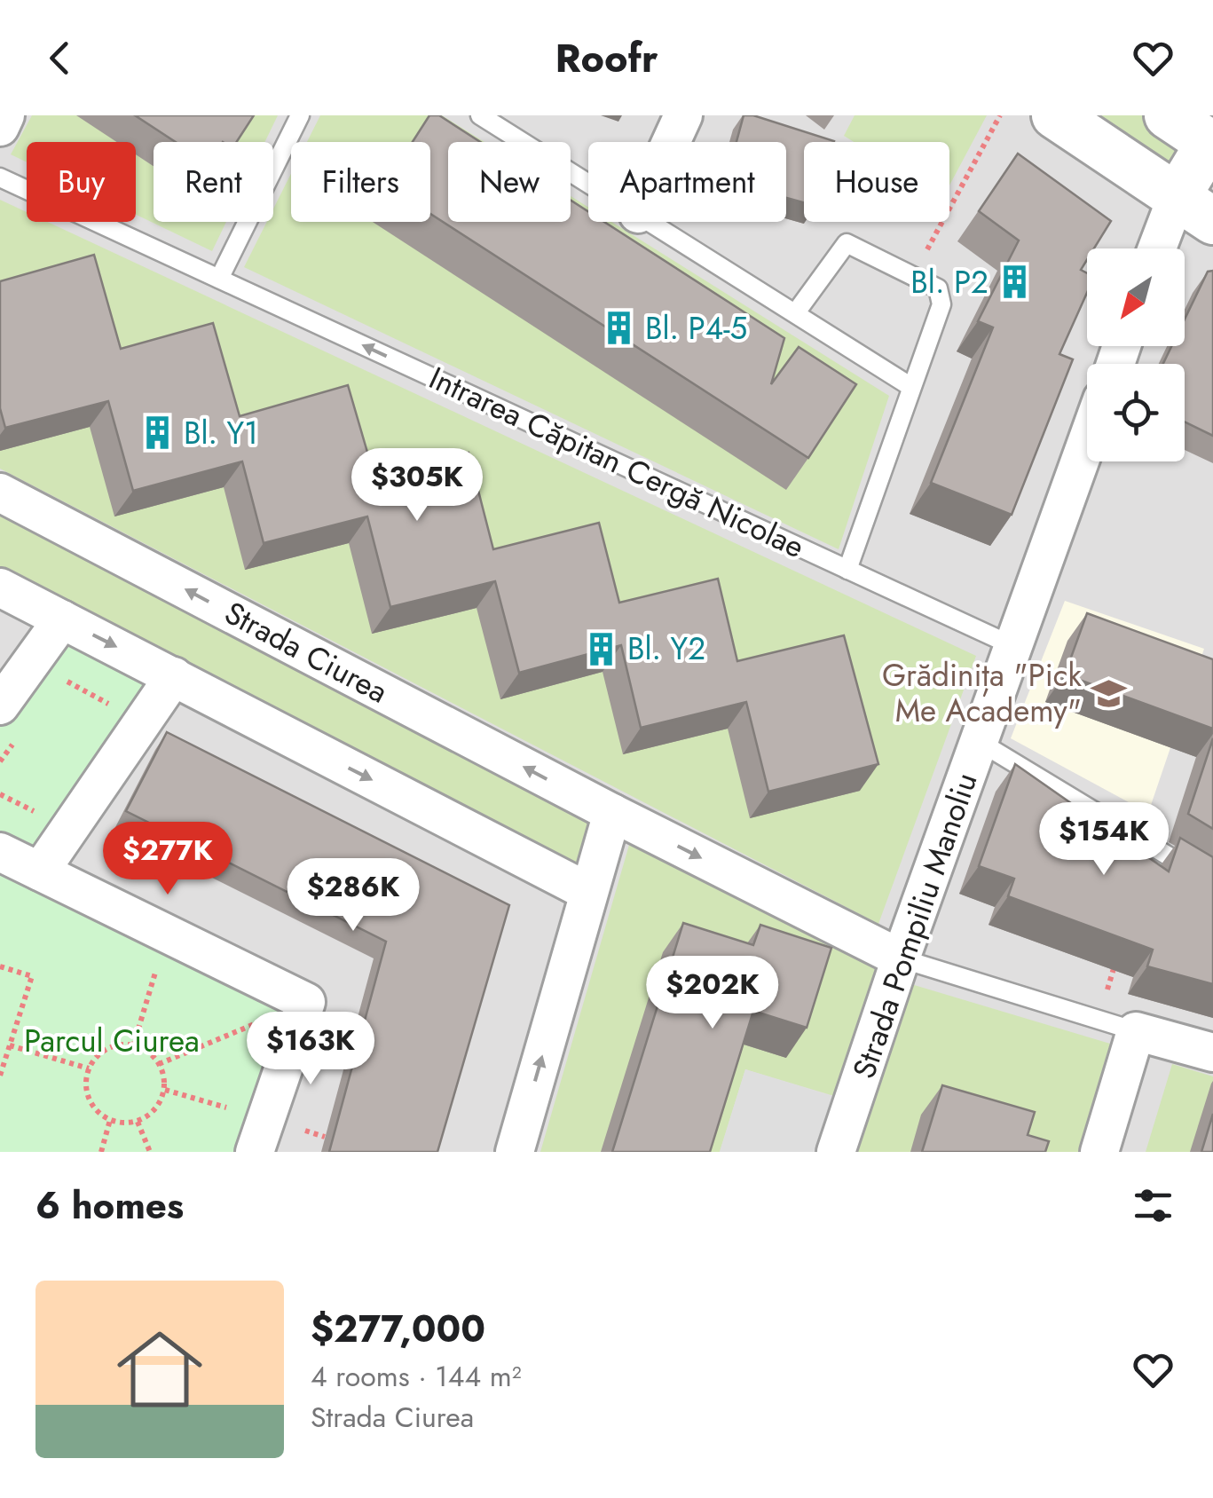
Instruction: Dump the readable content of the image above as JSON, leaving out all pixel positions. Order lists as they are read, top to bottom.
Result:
{
  "streets": {
    "street": ["Strada Ciurea", "Strada Pompiliu Manoliu"],
    "lane": ["Intrarea Căpitan Cergă Nicolae"]
  },
  "crossings": [
    ["Intrarea Căpitan Cergă Nicolae", "Strada Pompiliu Manoliu"],
    ["Strada Ciurea", "Strada Pompiliu Manoliu"]
  ],
  "one_way": ["Intrarea Căpitan Cergă Nicolae"],
  "parks": ["Parcul Ciurea"],
  "places": {
    "building": [
      "Bl. P2",
      "Bl. P4-5",
      "Bl. Y1",
      "Bl. Y2"
    ],
    "school or university": ["Grădinița \"Pick Me Academy\""]
  },
  "north": "bottom left",
  "page": {
    "header": "Roofr",
    "chip": [
      "Buy",
      "Rent",
      "Filters",
      "New",
      "Apartment",
      "House"
    ],
    "price": [
      "$305K",
      "$154K",
      "$277K",
      "$286K",
      "$202K",
      "$163K"
    ],
    "heading": "6 homes",
    "list": [
      {
        "name": "$277,000",
        "note": "4 rooms · 144 m² · Strada Ciurea"
      }
    ]
  }
}
